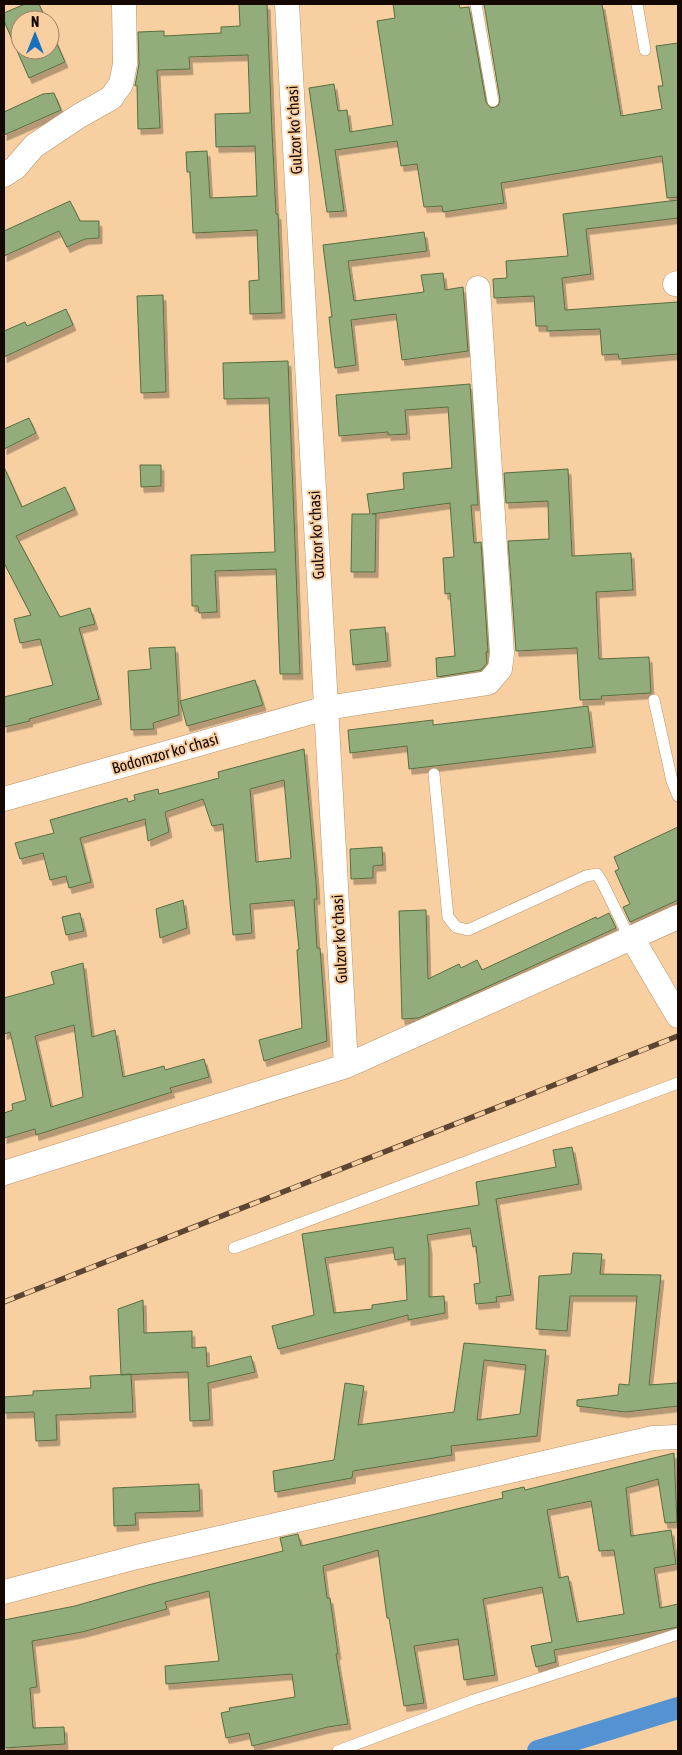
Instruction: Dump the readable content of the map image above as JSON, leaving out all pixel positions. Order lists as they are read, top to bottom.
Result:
{
  "streets": {
    "street": ["Gulzor koʻchasi", "Bodomzor koʻchasi"]
  },
  "crossings": [
    ["Gulzor koʻchasi", "Bodomzor koʻchasi"]
  ],
  "north": "top"
}
